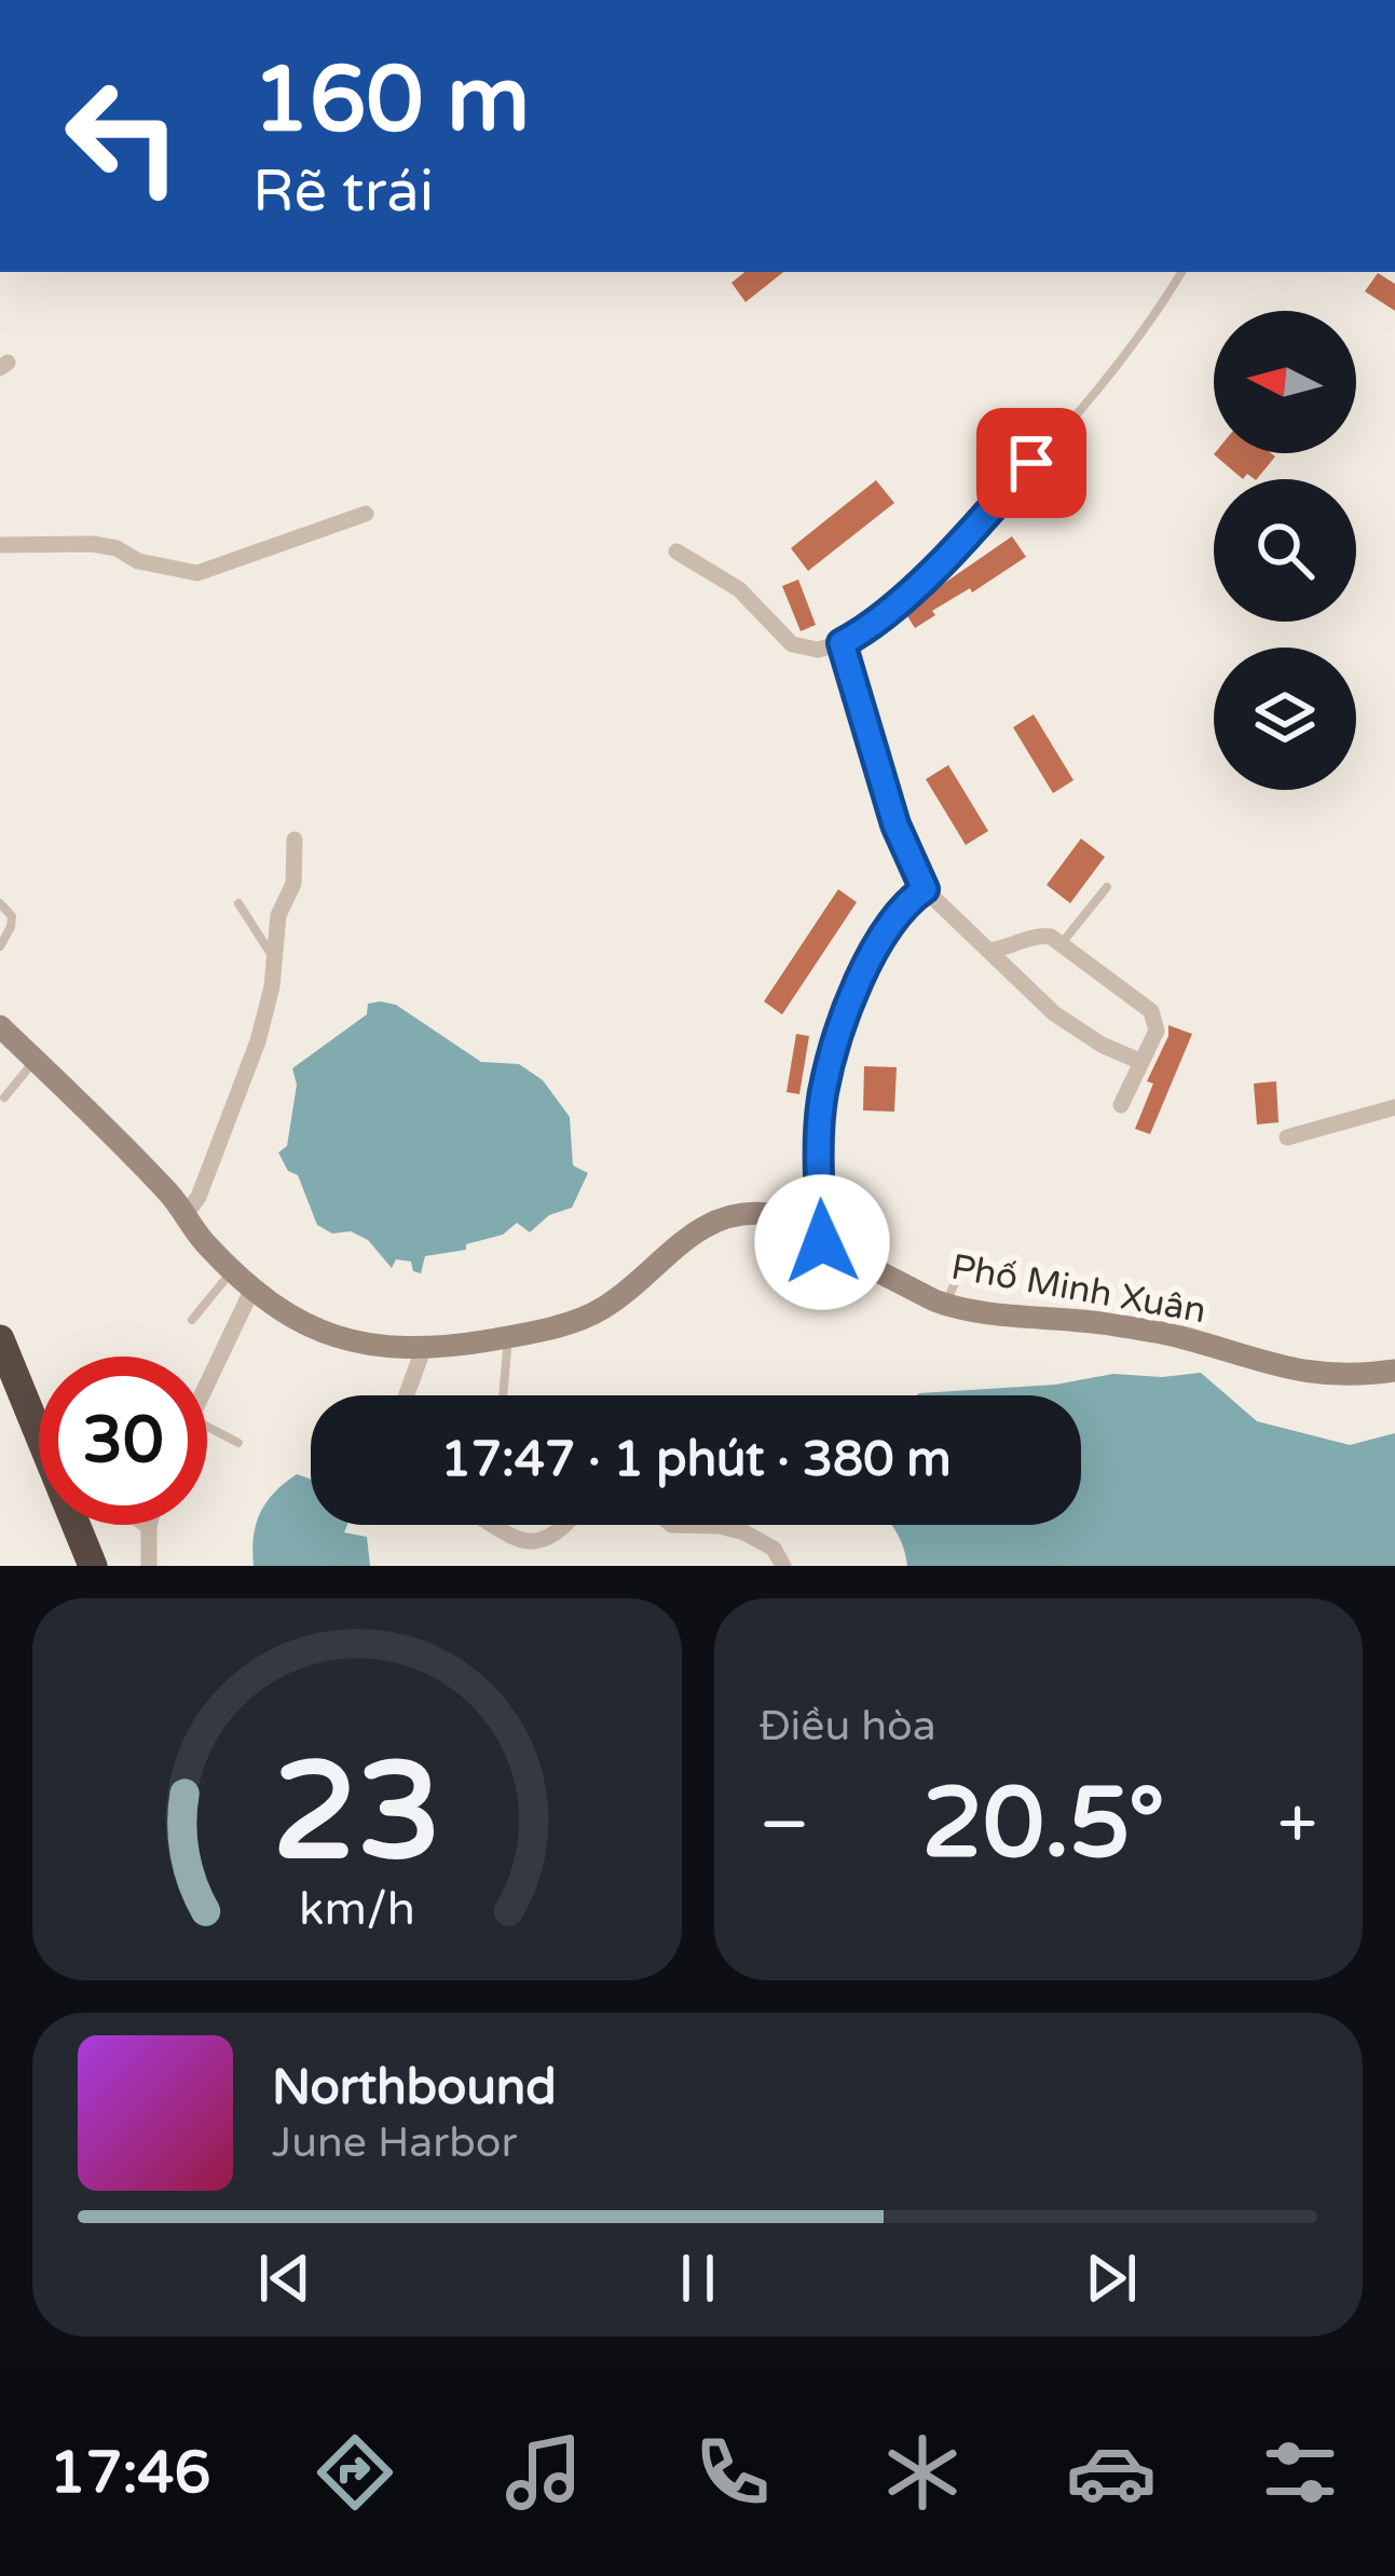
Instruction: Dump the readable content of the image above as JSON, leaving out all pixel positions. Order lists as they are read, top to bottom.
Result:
{
  "streets": {
    "street": ["Phố Minh Xuân"]
  },
  "north": "left",
  "page": {
    "turn": ["160 m", "Rẽ trái"],
    "limit": "30",
    "trip": "17:47 · 1 phút · 380 m",
    "tile": "Điều hòa",
    "heat": ["−", "20.5°", "+"],
    "song": ["Northbound", "June Harbor"],
    "tabs": "17:46",
    "gauge": ["23", "km/h"]
  }
}
